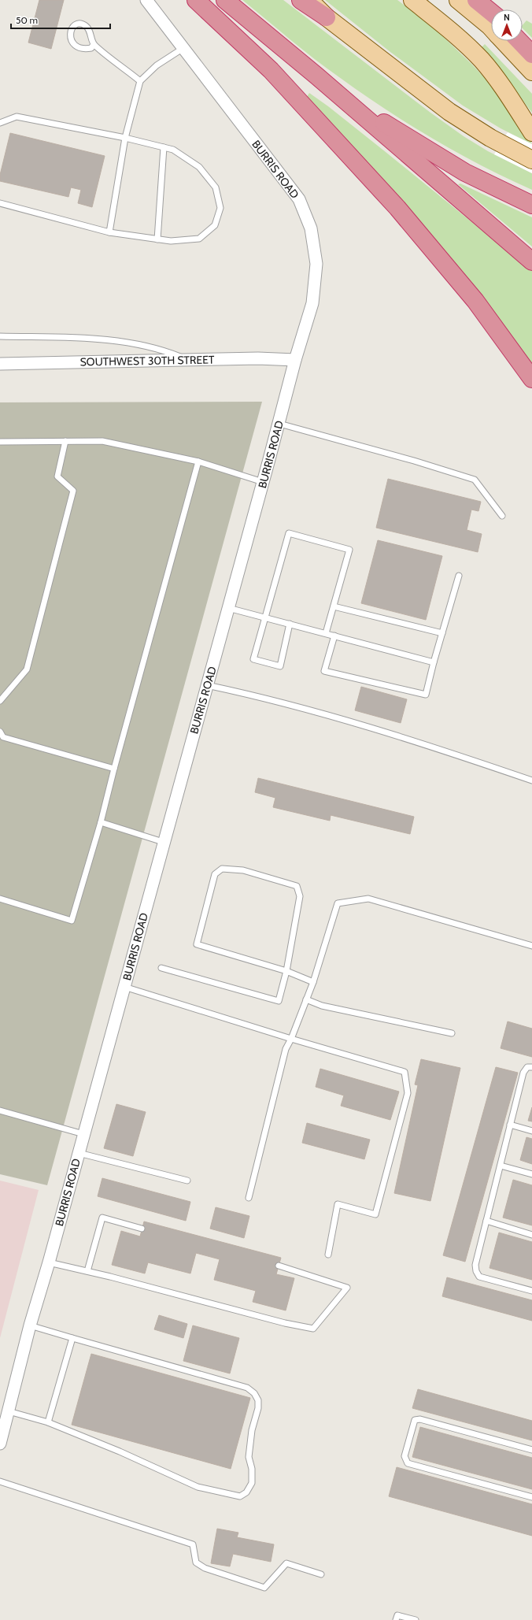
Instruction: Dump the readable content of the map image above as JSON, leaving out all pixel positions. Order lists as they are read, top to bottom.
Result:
{
  "streets": {
    "street": ["BURRIS ROAD", "SOUTHWEST 30TH STREET"]
  },
  "crossings": [
    ["BURRIS ROAD", "SOUTHWEST 30TH STREET"]
  ],
  "scale_bar": "50 m",
  "north": "top"
}
